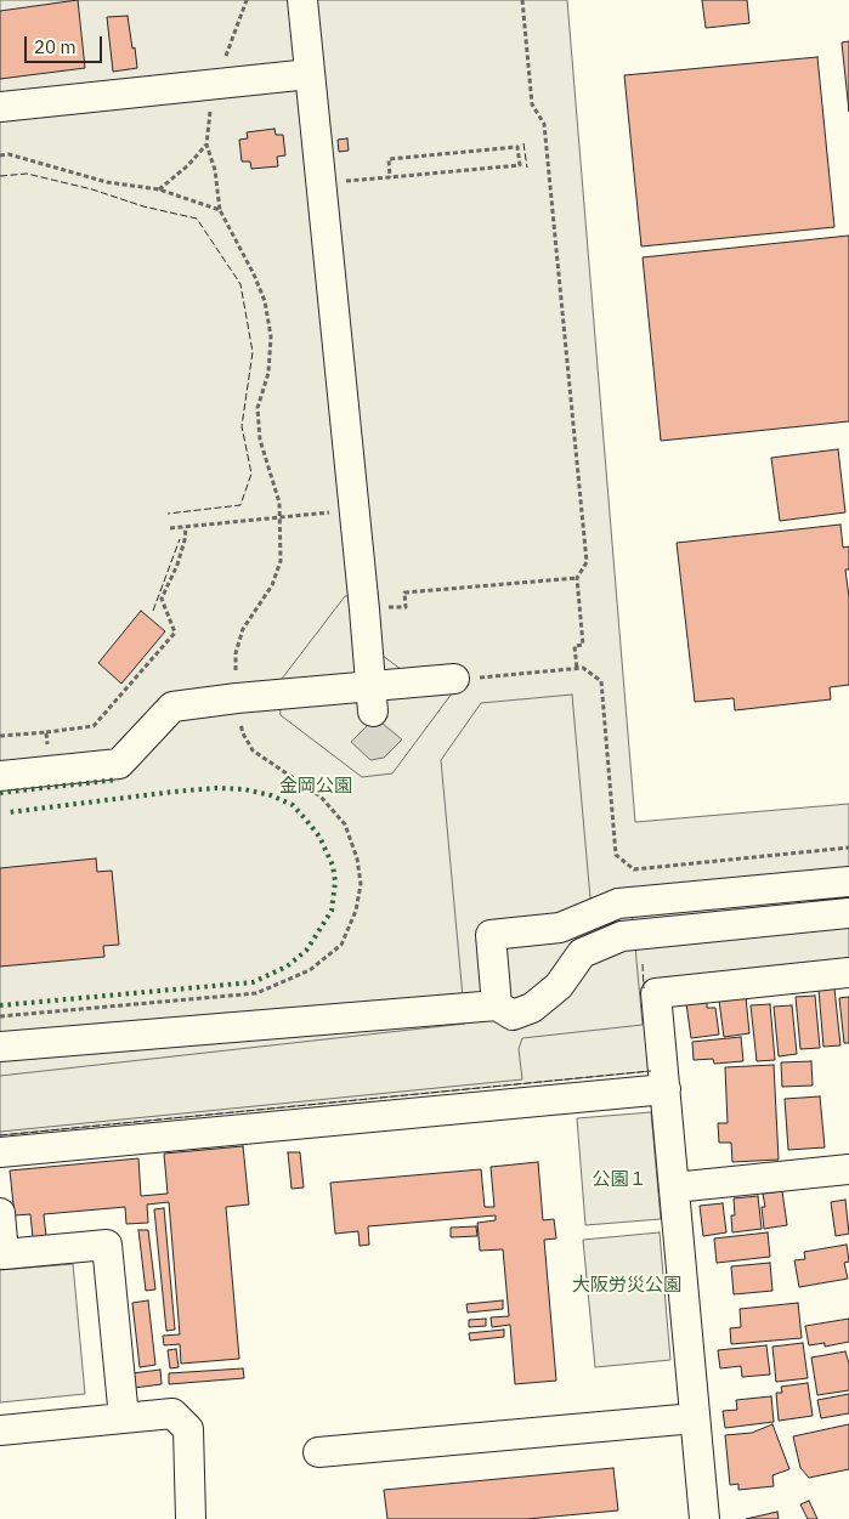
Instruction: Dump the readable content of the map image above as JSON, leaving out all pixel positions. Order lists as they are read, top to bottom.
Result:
{
  "parks": ["金岡公園", "公園１", "大阪労災公園"],
  "scale_bar": "20 m"
}
